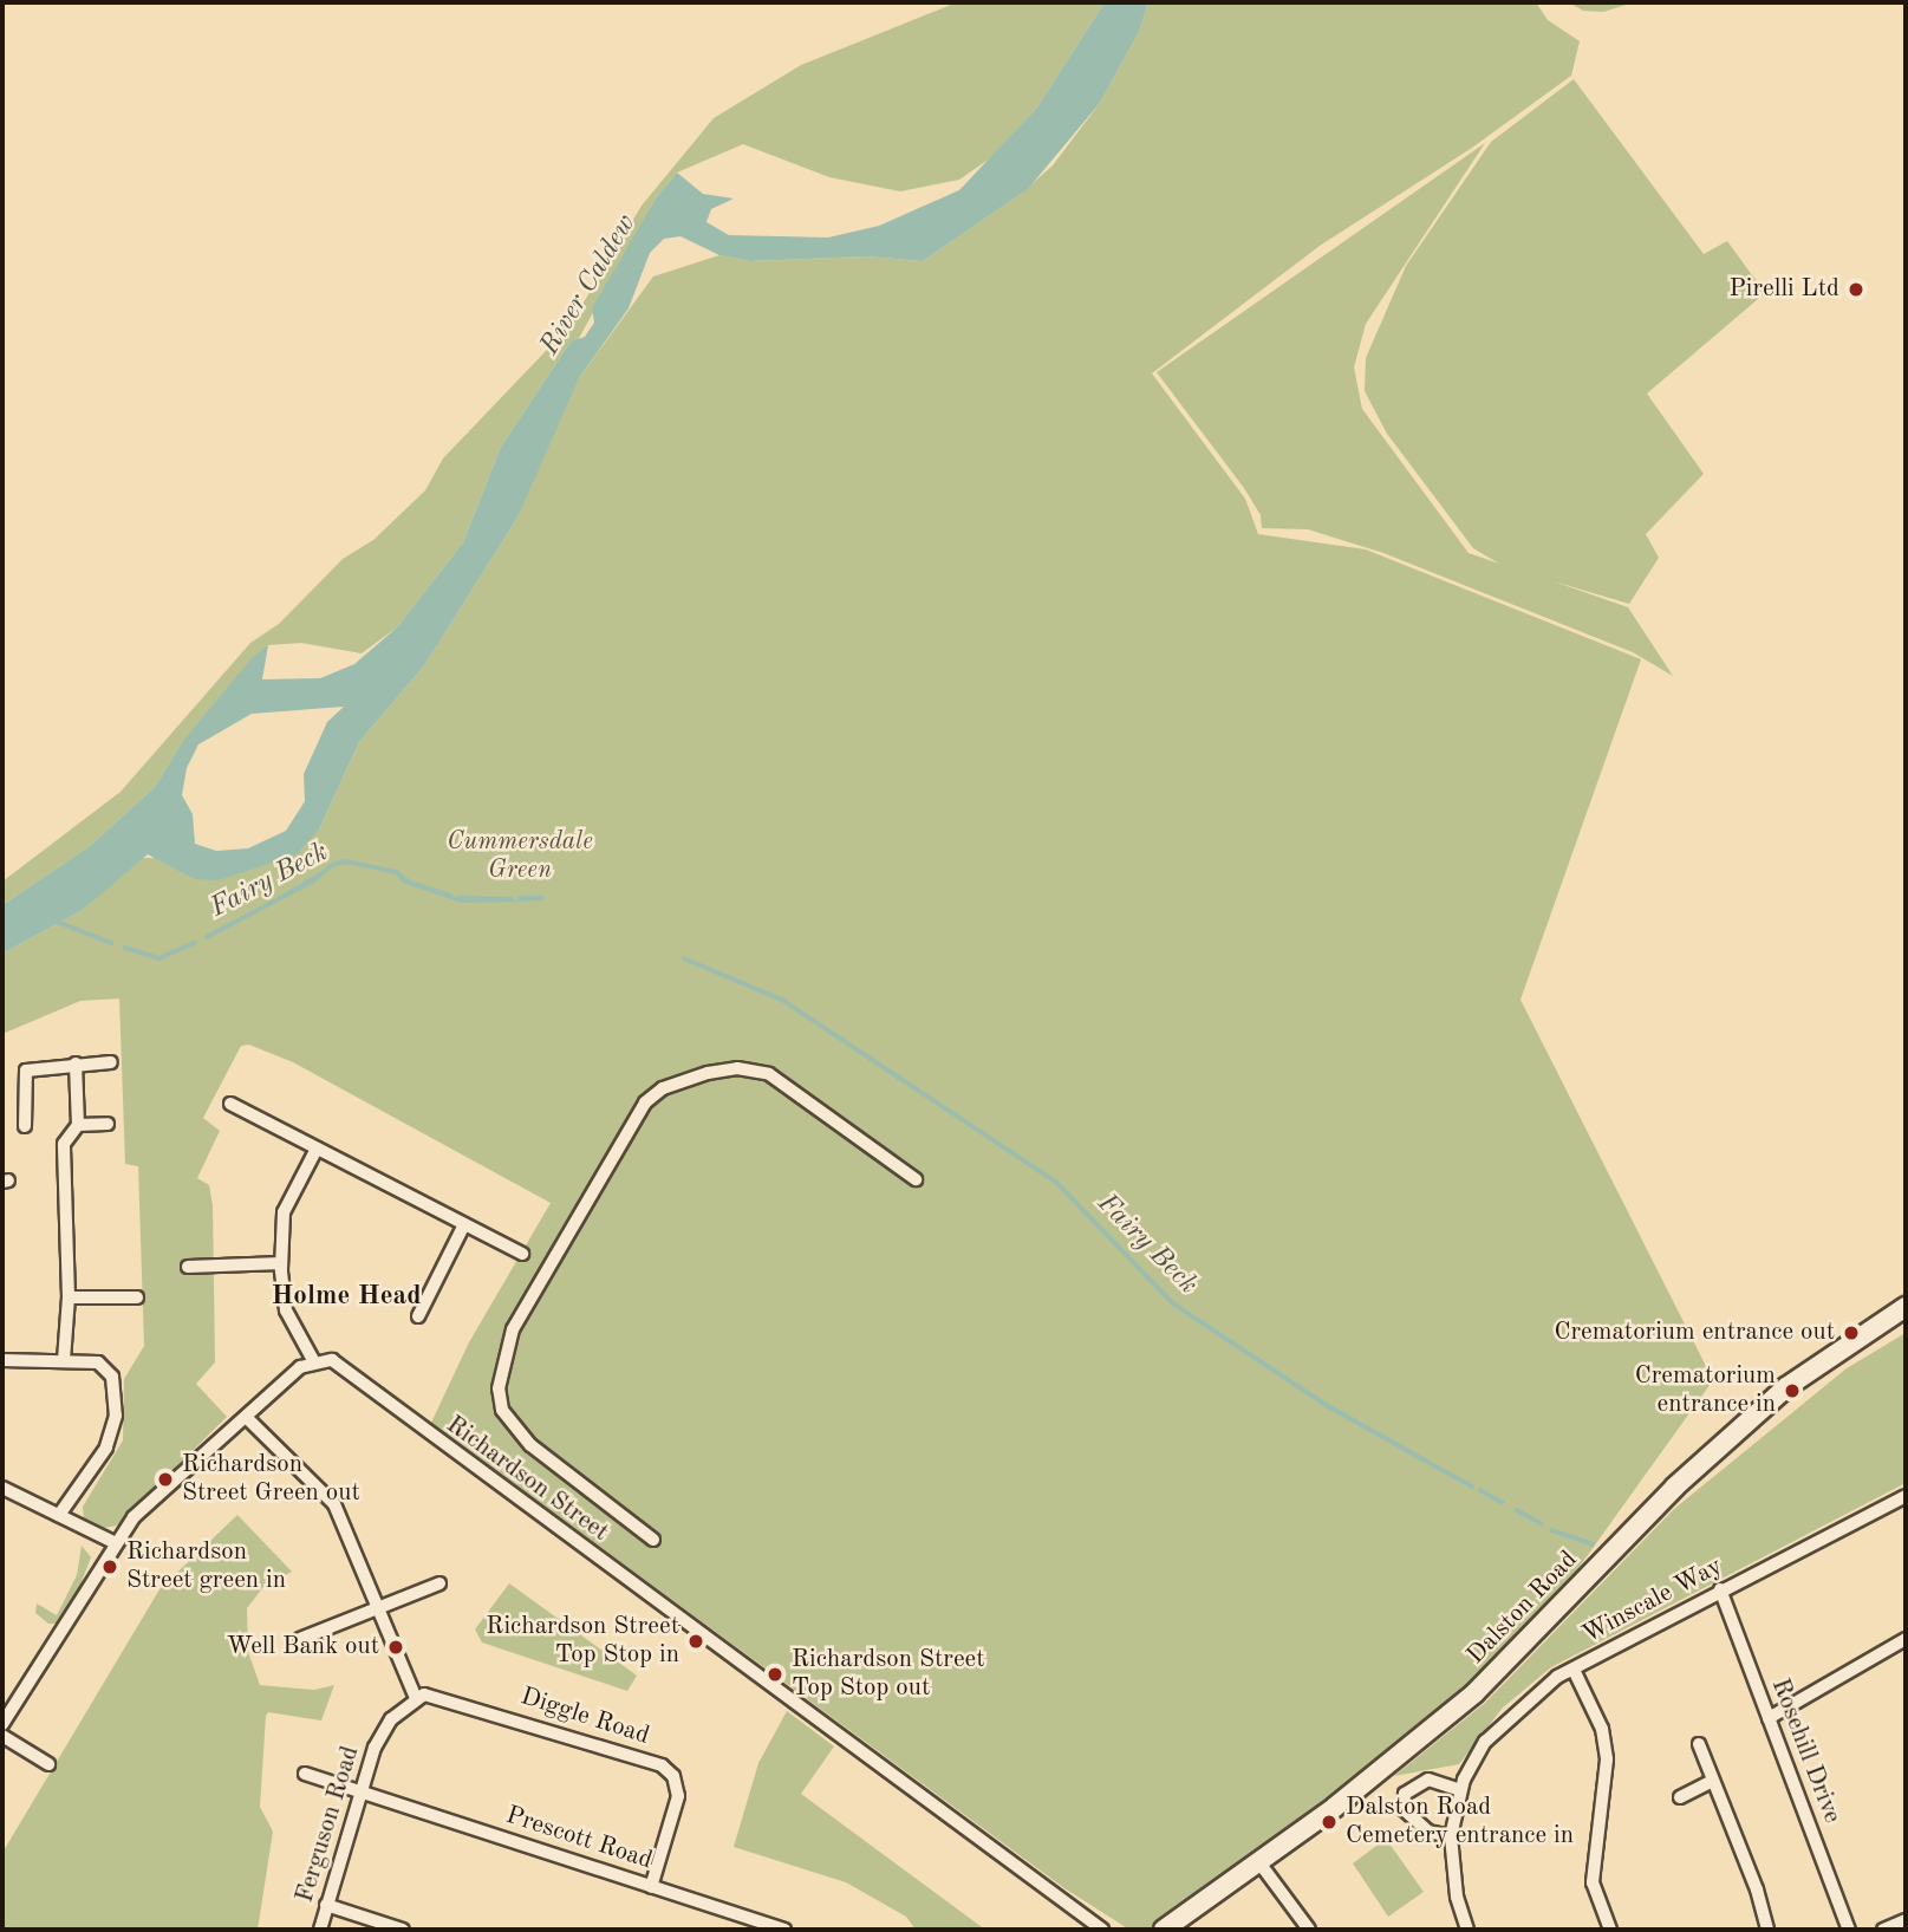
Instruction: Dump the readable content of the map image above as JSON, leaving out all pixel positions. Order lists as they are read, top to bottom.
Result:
{
  "streets": {
    "main road": ["Dalston Road"],
    "street": [
      "Richardson Street",
      "Winscale Way",
      "Diggle Road",
      "Rosehill Drive",
      "Ferguson Road",
      "Prescott Road"
    ]
  },
  "crossings": [
    ["Winscale Way", "Rosehill Drive"],
    ["Diggle Road", "Ferguson Road"],
    ["Diggle Road", "Prescott Road"],
    ["Ferguson Road", "Prescott Road"]
  ],
  "districts": ["Holme Head"],
  "water": ["River Caldew", "Fairy Beck"],
  "parks": ["Cummersdale Green"],
  "places": [
    "Pirelli Ltd",
    "Crematorium entrance out",
    "Crematorium entrance in",
    "Richardson Street Green out",
    "Richardson Street green in",
    "Richardson Street Top Stop in",
    "Well Bank out",
    "Richardson Street Top Stop out",
    "Dalston Road Cemetery entrance in"
  ]
}
